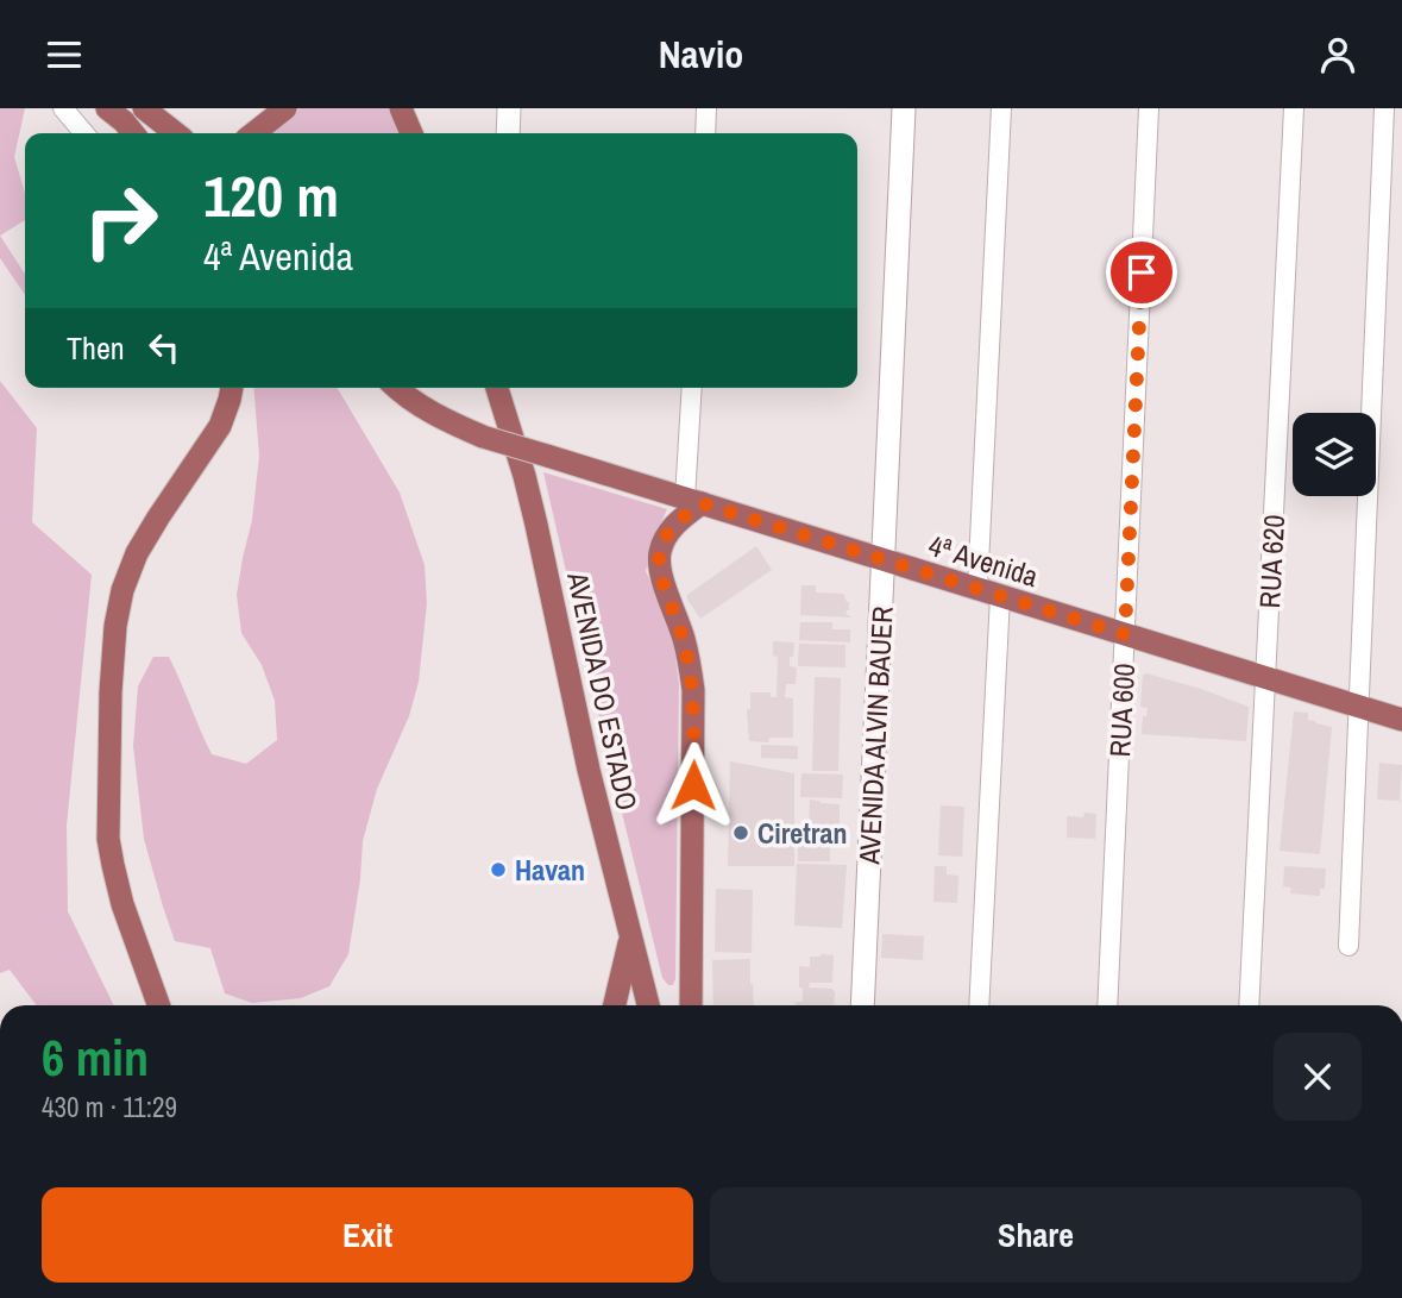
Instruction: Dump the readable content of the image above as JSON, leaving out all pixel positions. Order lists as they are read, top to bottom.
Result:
{
  "streets": {
    "main road": ["4ª Avenida", "AVENIDA DO ESTADO", "AVENIDA ALVIN BAUER"],
    "street": ["RUA 620", "RUA 600"]
  },
  "crossings": [
    ["4ª Avenida", "RUA 620"],
    ["4ª Avenida", "RUA 600"],
    ["4ª Avenida", "AVENIDA ALVIN BAUER"]
  ],
  "places": ["Ciretran", "Havan"],
  "page": {
    "header": "Navio",
    "turn": ["120 m", "4ª Avenida"],
    "then": "Then",
    "heading": ["6 min", "430 m · 11:29"],
    "buttons": ["Exit", "Share"]
  }
}
